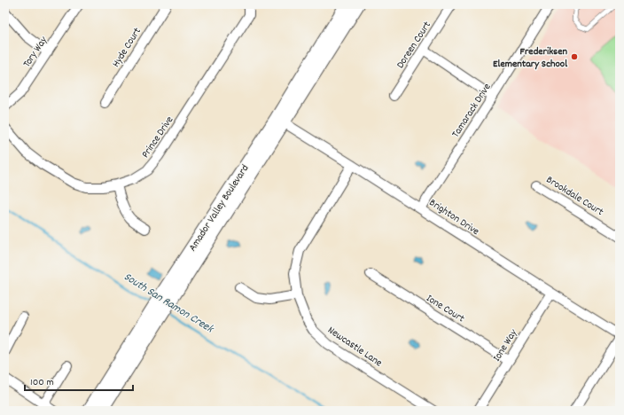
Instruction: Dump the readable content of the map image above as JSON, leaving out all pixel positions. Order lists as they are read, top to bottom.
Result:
{
  "streets": {
    "street": [
      "Doreen Court",
      "Hyde Court",
      "Tory Way",
      "Tamarack Drive",
      "Prince Drive",
      "Brookdale Court",
      "Amador Valley Boulevard",
      "Brighton Drive",
      "Ione Court",
      "Ione Way",
      "Newcastle Lane"
    ]
  },
  "crossings": [
    ["Tamarack Drive", "Brighton Drive"],
    ["Amador Valley Boulevard", "Brighton Drive"],
    ["Brighton Drive", "Ione Way"],
    ["Brighton Drive", "Newcastle Lane"],
    ["Ione Court", "Ione Way"]
  ],
  "water": ["South San Ramon Creek"],
  "places": ["Frederiksen Elementary School"],
  "scale_bar": "100 m"
}
